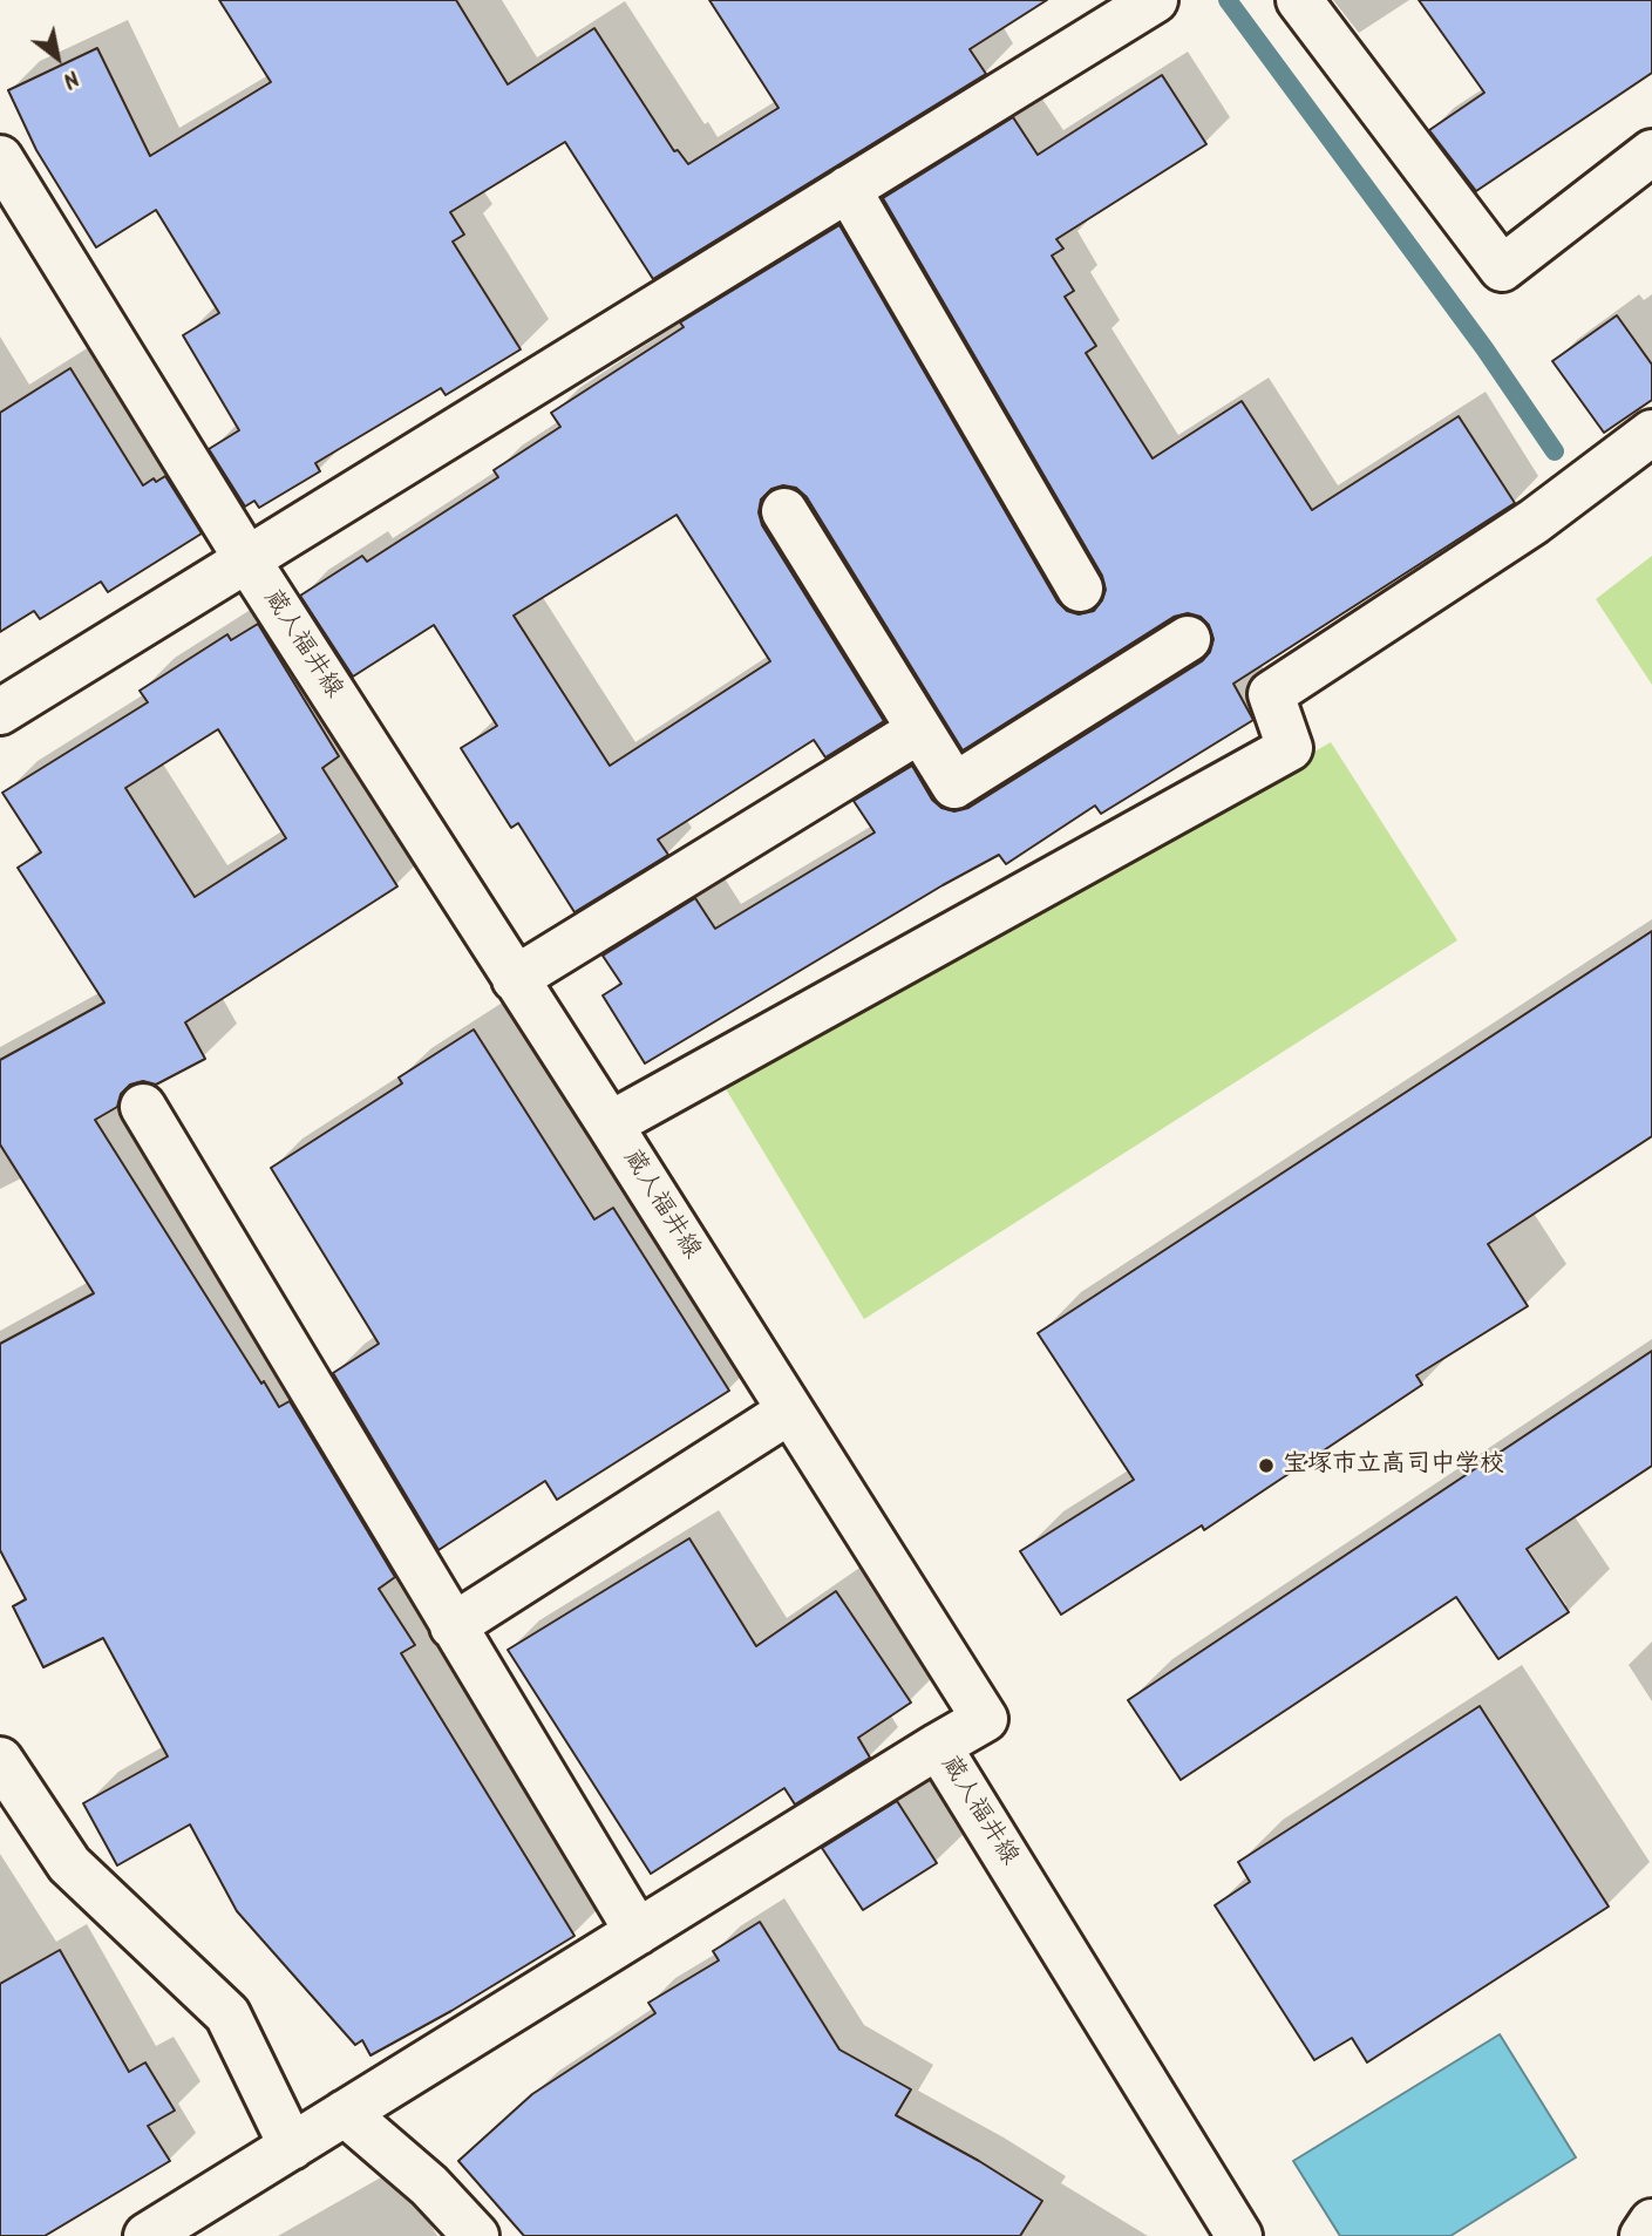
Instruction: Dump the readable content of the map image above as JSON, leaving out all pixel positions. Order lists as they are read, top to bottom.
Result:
{
  "streets": {
    "street": ["蔵人福井線"]
  },
  "places": ["宝塚市立高司中学校"],
  "north": "bottom right"
}
